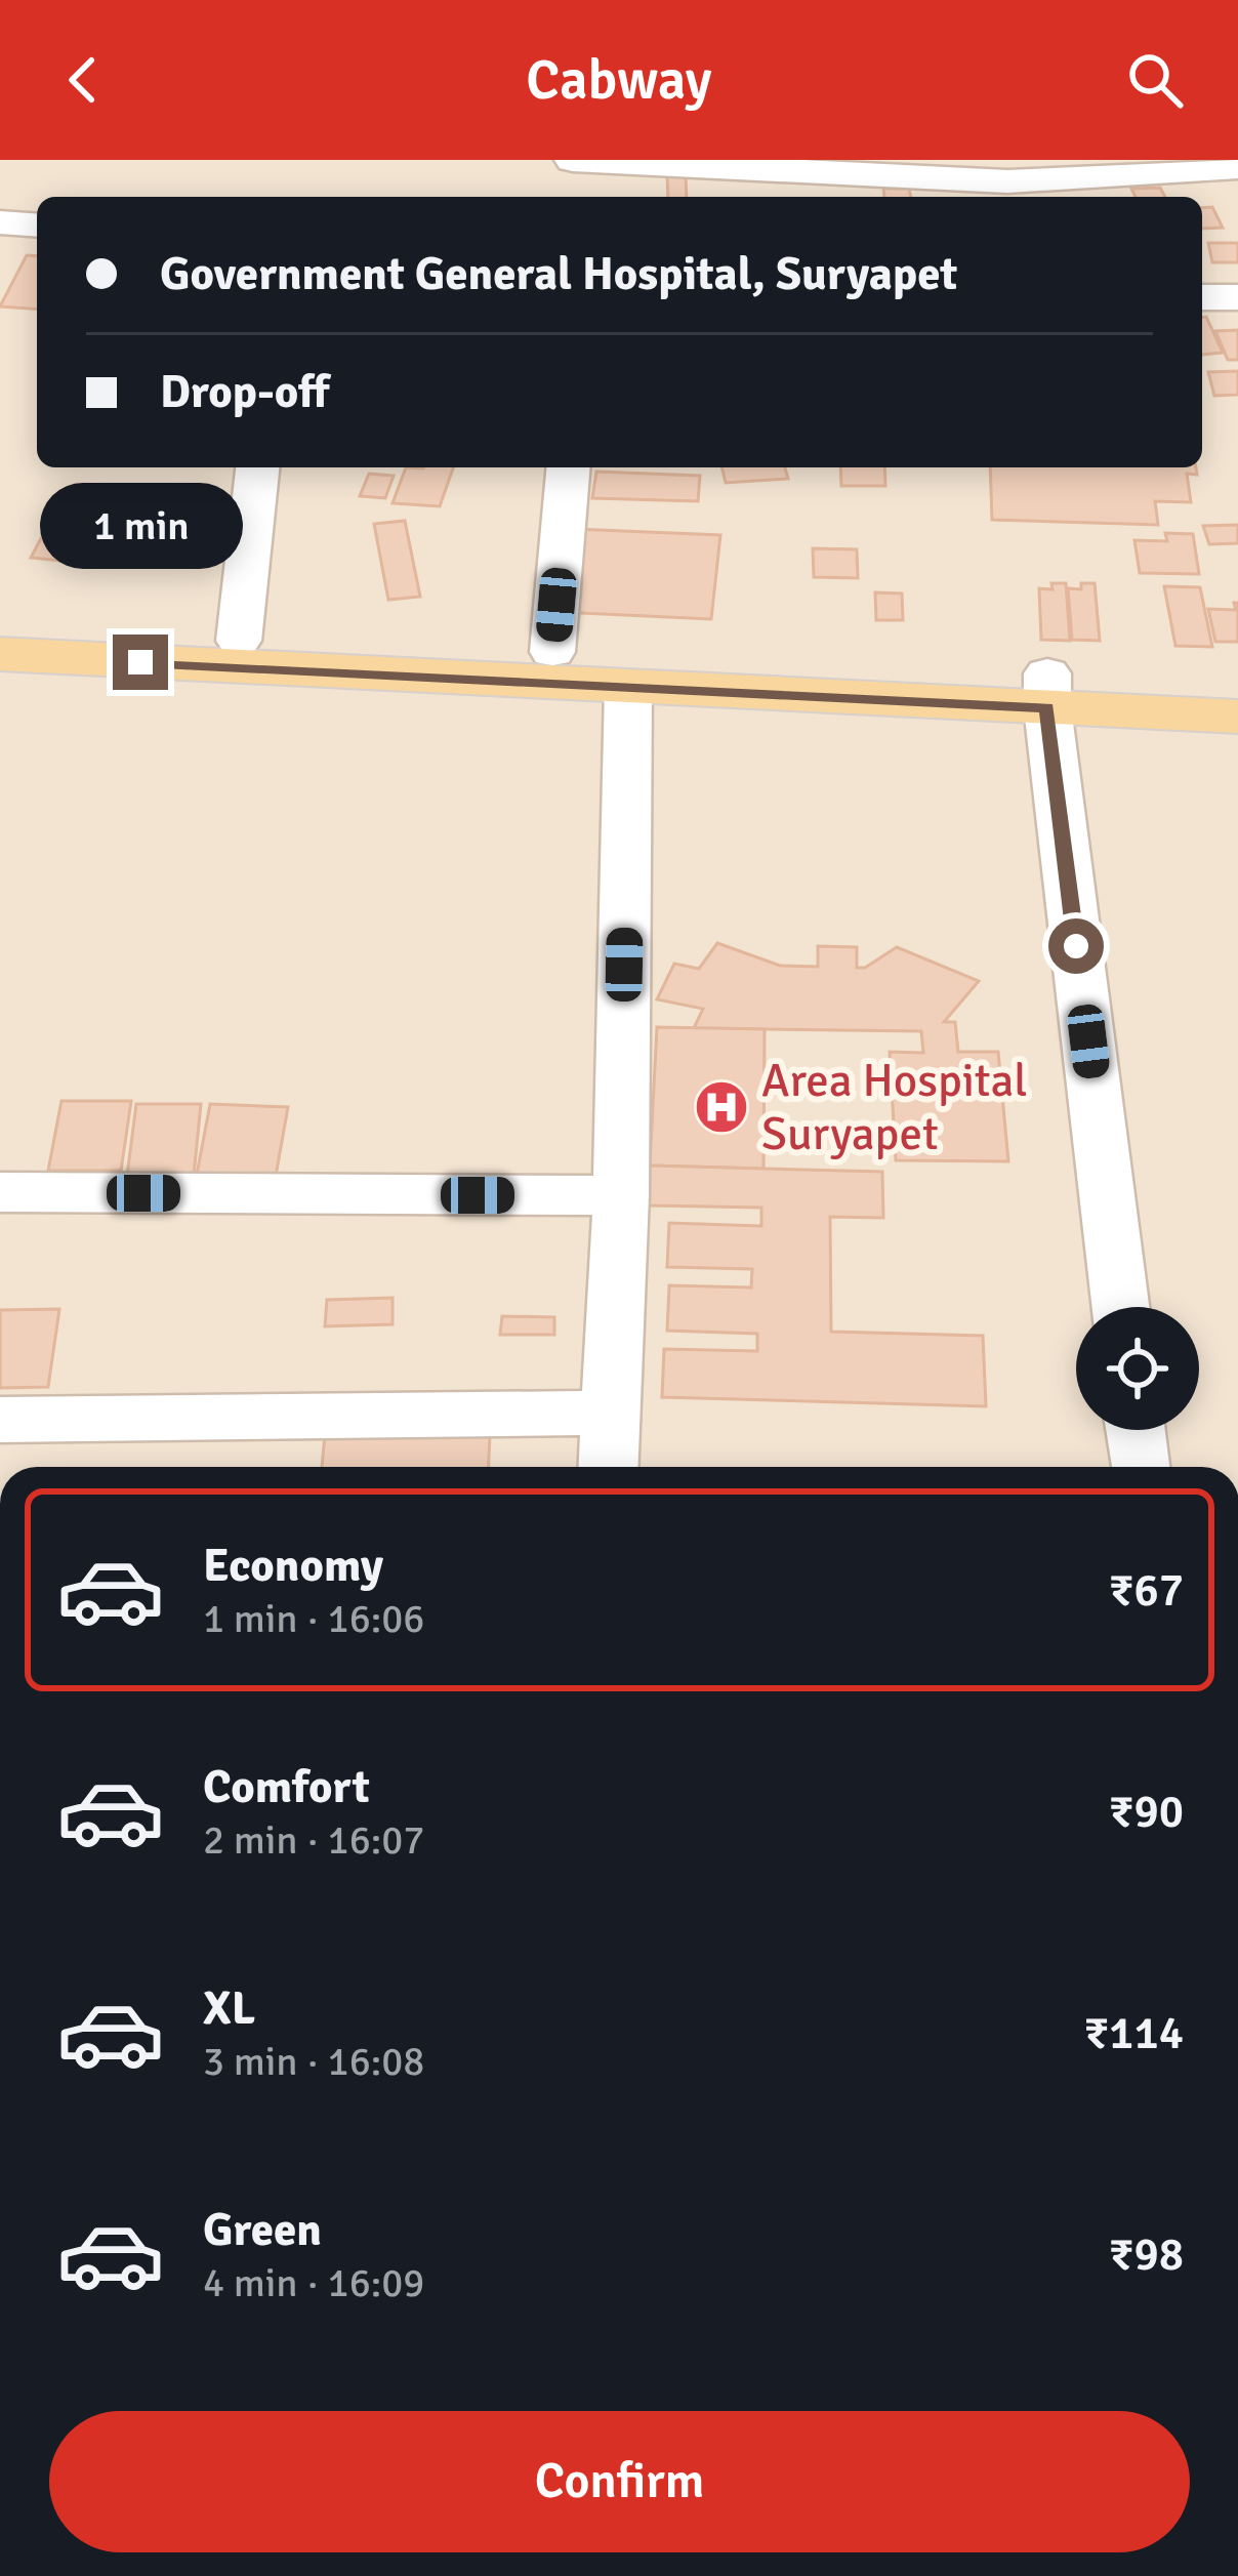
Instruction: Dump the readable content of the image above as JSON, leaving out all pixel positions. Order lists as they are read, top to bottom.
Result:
{
  "places": {
    "hospital": ["Area Hospital Suryapet"]
  },
  "page": {
    "header": "Cabway",
    "banner": ["Government General Hospital, Suryapet", "Drop-off"],
    "bubble": "1 min",
    "list": [
      {
        "name": "Economy",
        "note": "1 min · 16:06",
        "value": "₹67"
      },
      {
        "name": "Comfort",
        "note": "2 min · 16:07",
        "value": "₹90"
      },
      {
        "name": "XL",
        "note": "3 min · 16:08",
        "value": "₹114"
      },
      {
        "name": "Green",
        "note": "4 min · 16:09",
        "value": "₹98"
      }
    ],
    "buttons": "Confirm"
  }
}
